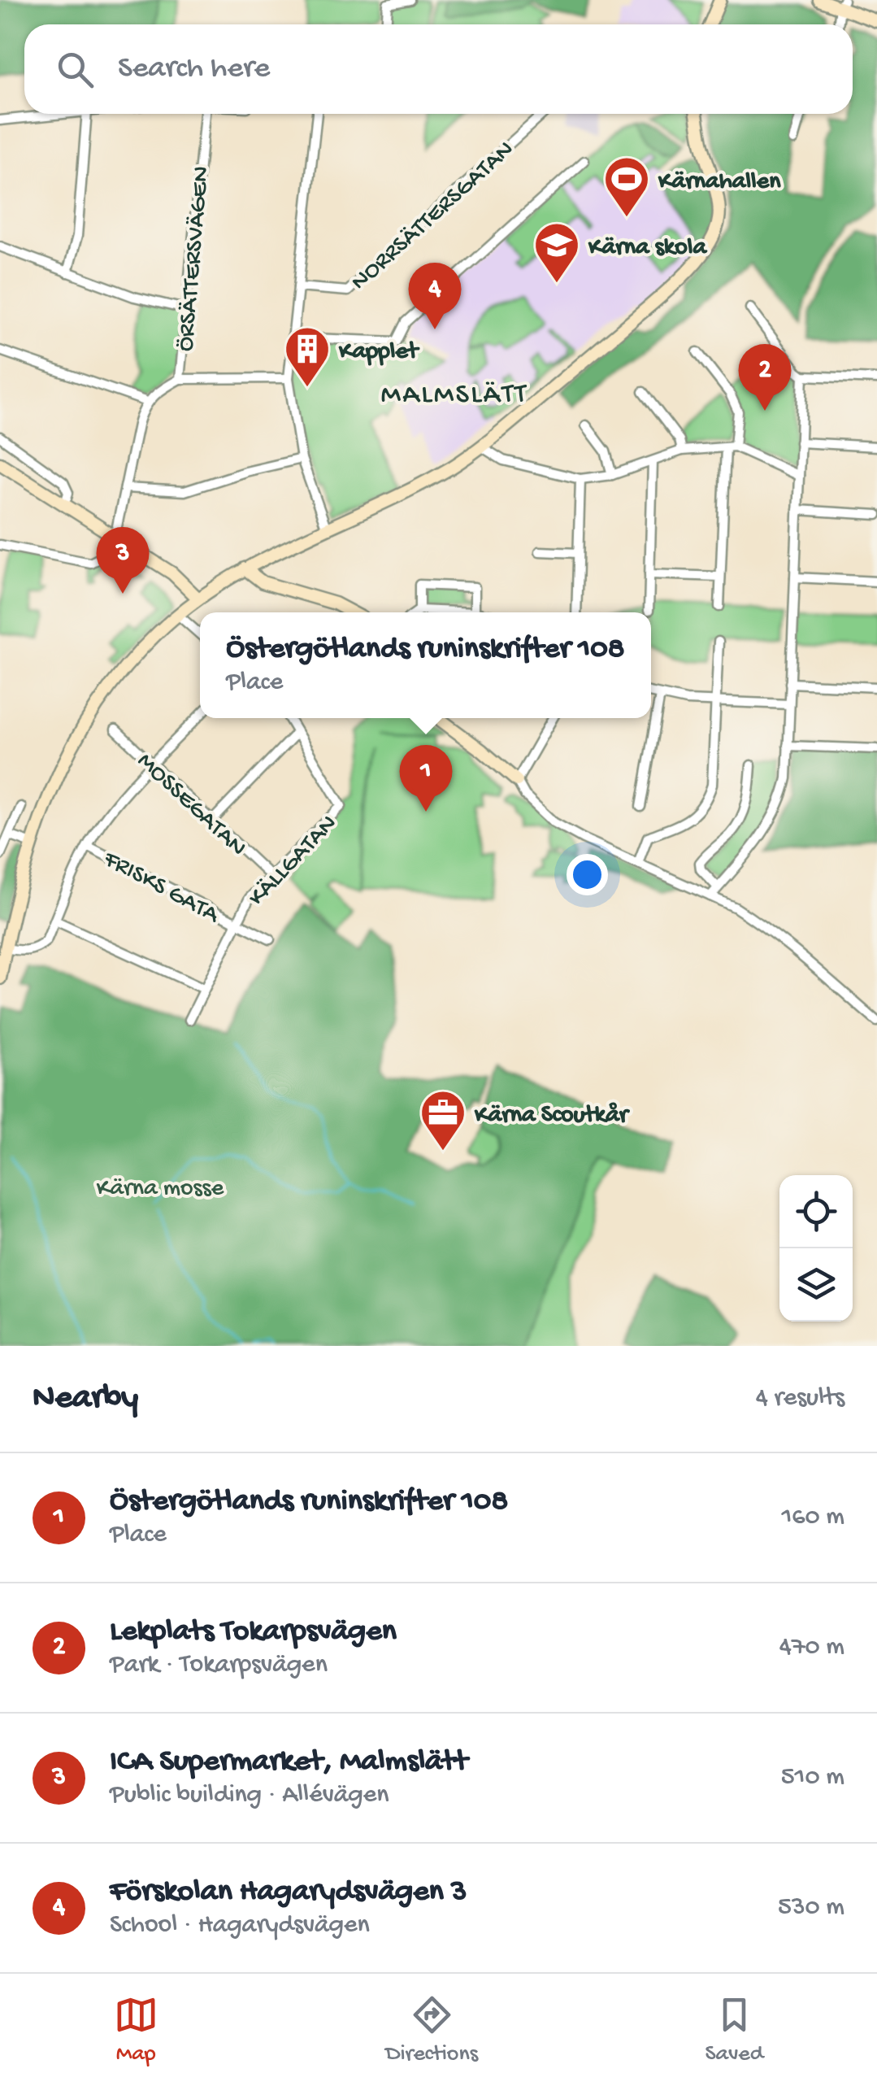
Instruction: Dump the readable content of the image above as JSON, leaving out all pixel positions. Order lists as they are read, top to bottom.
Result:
{
  "streets": {
    "street": [
      "NORRSÄTTERSGATAN",
      "ÖRSÄTTERSVÄGEN",
      "MOSSEGATAN",
      "KÄLLGATAN",
      "FRISKS GATA"
    ]
  },
  "crossings": [
    ["MOSSEGATAN", "KÄLLGATAN"],
    ["KÄLLGATAN", "FRISKS GATA"]
  ],
  "districts": ["MALMSLÄTT"],
  "parks": ["Kärna mosse"],
  "places": {
    "sports": ["Kärnahallen"],
    "school or university": ["Kärna skola"],
    "building": ["Kapplet"],
    "office": ["Kärna Scoutkår"]
  },
  "page": {
    "search": "Search here",
    "pins": [
      "4",
      "2",
      "3",
      "1"
    ],
    "popup": ["Östergötlands runinskrifter 108", "Place"],
    "heading": ["Nearby", "4 results"],
    "list": [
      {
        "mark": "1",
        "name": "Östergötlands runinskrifter 108",
        "note": "Place",
        "value": "160 m"
      },
      {
        "mark": "2",
        "name": "Lekplats Tokarpsvägen",
        "note": "Park · Tokarpsvägen",
        "value": "470 m"
      },
      {
        "mark": "3",
        "name": "ICA Supermarket, Malmslätt",
        "note": "Public building · Allévägen",
        "value": "510 m"
      },
      {
        "mark": "4",
        "name": "Förskolan Hagarydsvägen 3",
        "note": "School · Hagarydsvägen",
        "value": "530 m"
      }
    ],
    "nav": ["Map", "Directions", "Saved"]
  }
}
